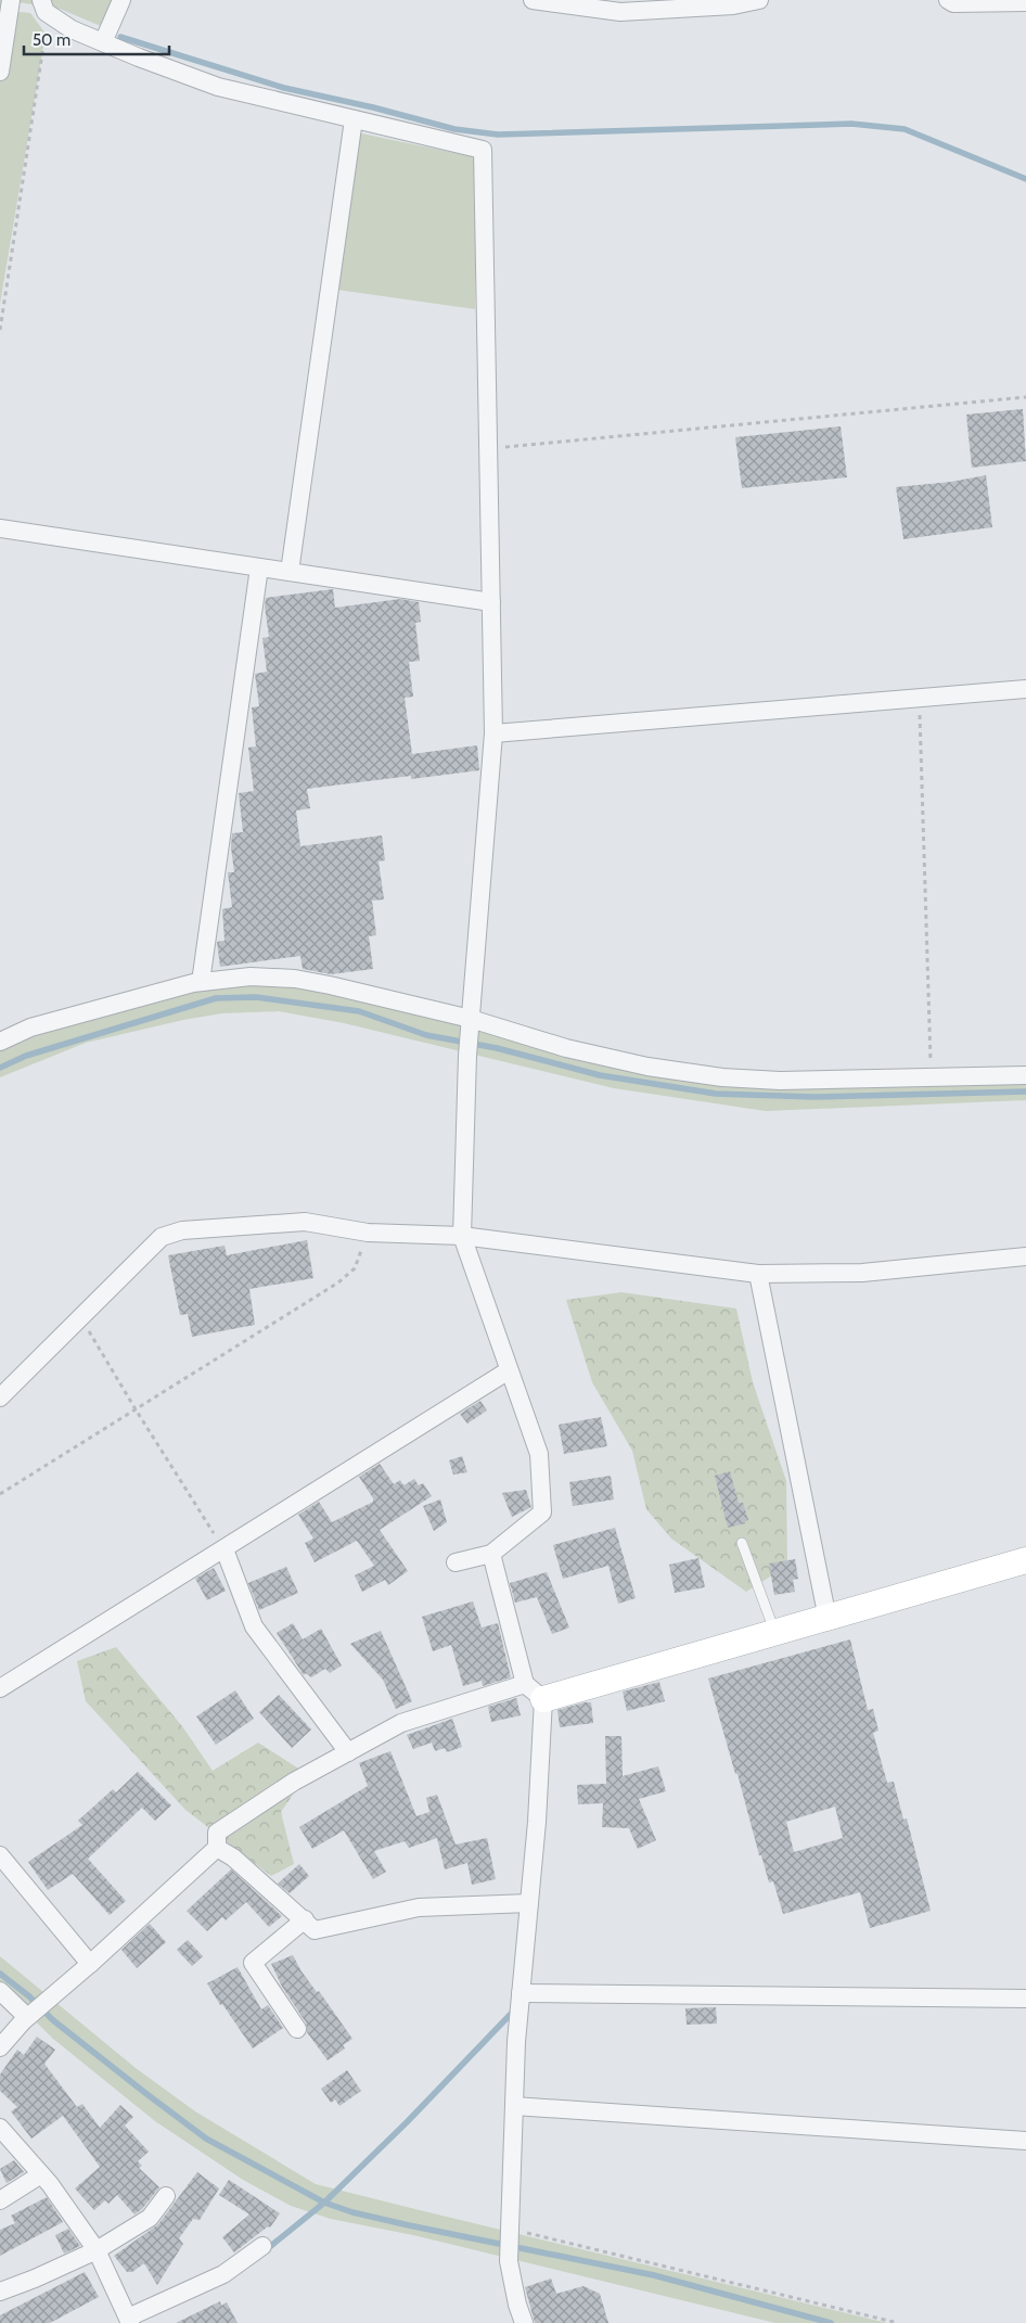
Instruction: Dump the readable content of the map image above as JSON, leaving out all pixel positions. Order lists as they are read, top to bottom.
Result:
{
  "scale_bar": "50 m"
}
